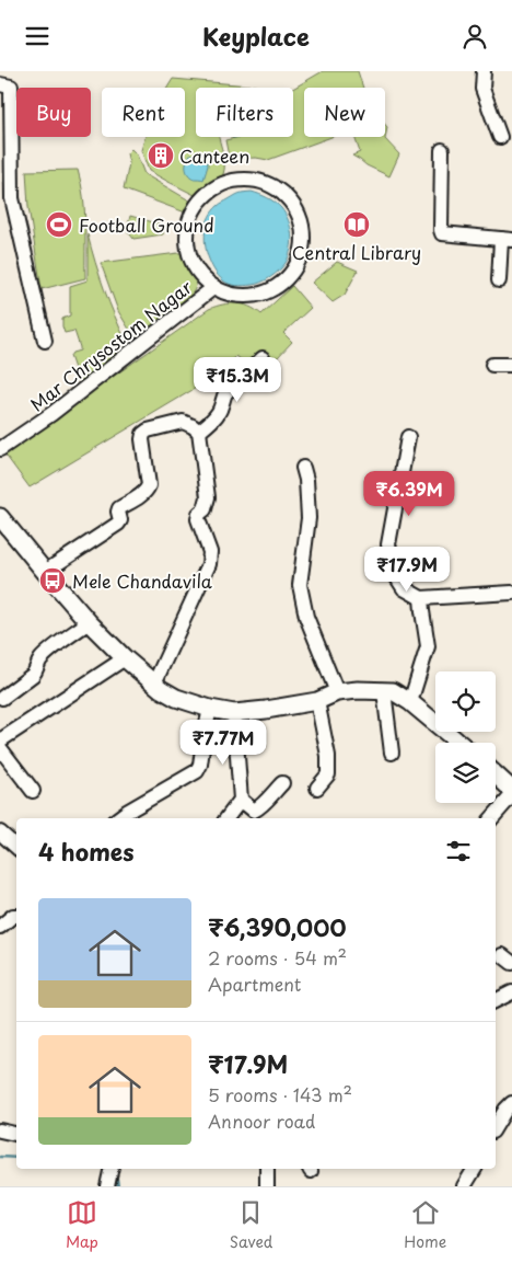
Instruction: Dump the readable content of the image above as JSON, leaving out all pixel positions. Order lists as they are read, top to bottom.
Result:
{
  "streets": {
    "street": ["Mar Chrysostom Nagar"]
  },
  "places": {
    "building": ["Canteen"],
    "sports": ["Football Ground"],
    "library": ["Central Library"],
    "bus stop": ["Mele Chandavila"]
  },
  "page": {
    "header": "Keyplace",
    "chip": [
      "Buy",
      "Rent",
      "Filters",
      "New"
    ],
    "price": [
      "₹15.3M",
      "₹6.39M",
      "₹17.9M",
      "₹7.77M"
    ],
    "heading": "4 homes",
    "list": [
      {
        "name": "₹6,390,000",
        "note": "2 rooms · 54 m² · Apartment"
      },
      {
        "name": "₹17.9M",
        "note": "5 rooms · 143 m² · Annoor road"
      }
    ],
    "tabs": ["Map", "Saved", "Home"]
  }
}
